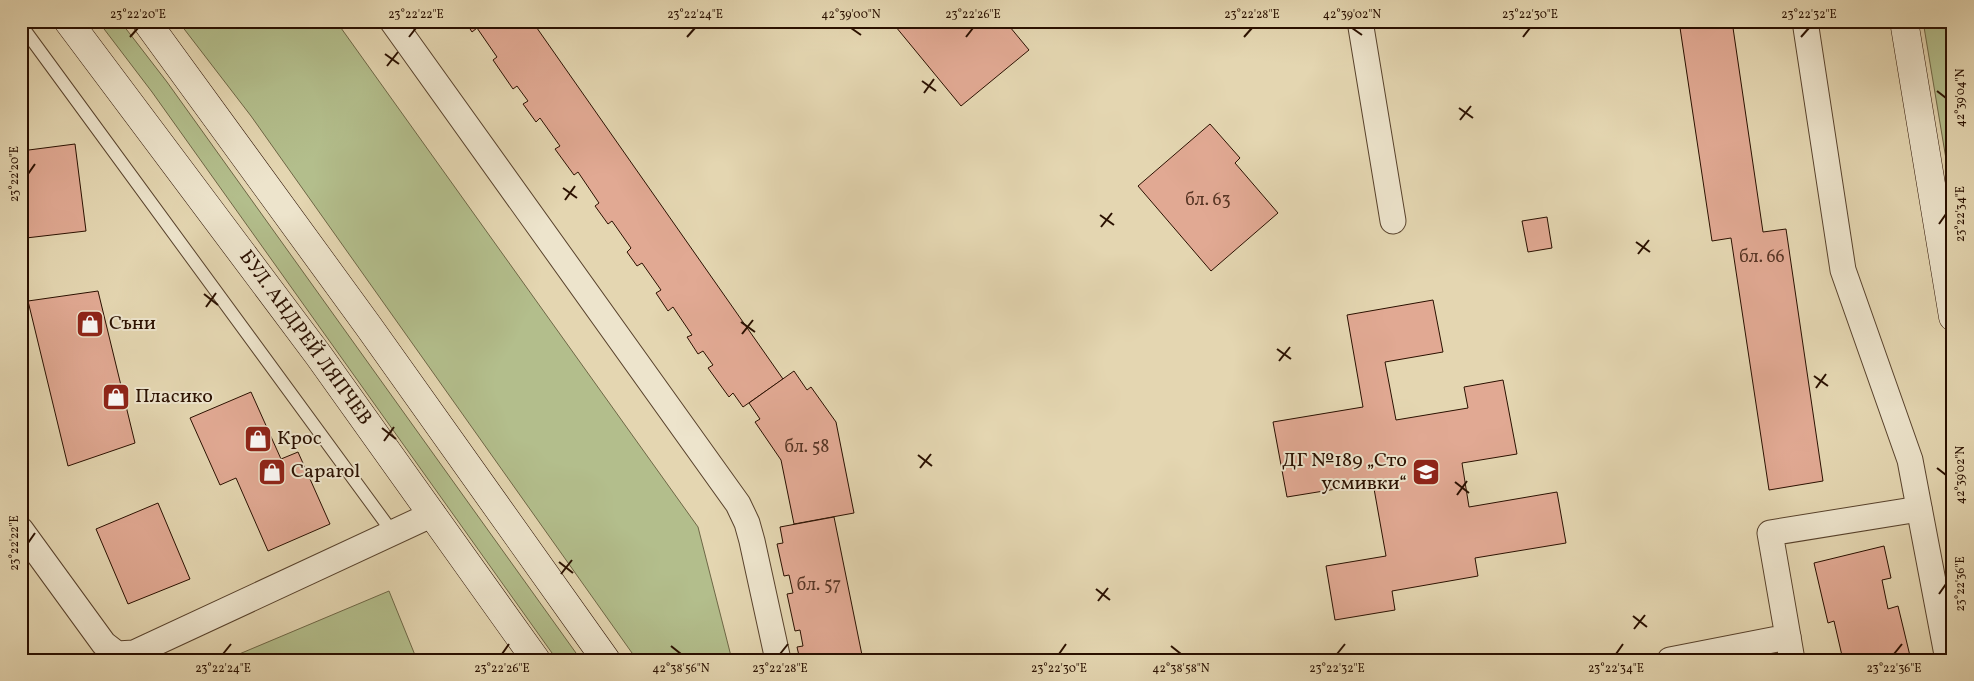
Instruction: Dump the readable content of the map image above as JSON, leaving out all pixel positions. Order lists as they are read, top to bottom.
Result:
{
  "streets": {
    "main road": ["БУЛ. АНДРЕЙ ЛЯПЧЕВ"]
  },
  "places": {
    "shop": [
      "Съни",
      "Пласико",
      "Крос",
      "Caparol"
    ],
    "school or university": ["ДГ №189 „Сто усмивки“"]
  },
  "house_numbers": [
    "бл. 63",
    "бл. 66",
    "бл. 58",
    "бл. 57"
  ],
  "coordinates": [
    "23°22'20\"E",
    "23°22'22\"E",
    "23°22'24\"E",
    "42°39'00\"N",
    "23°22'26\"E",
    "23°22'28\"E",
    "42°39'02\"N",
    "23°22'30\"E",
    "23°22'32\"E",
    "42°39'04\"N",
    "23°22'34\"E",
    "23°22'36\"E",
    "42°38'56\"N",
    "42°38'58\"N"
  ]
}
